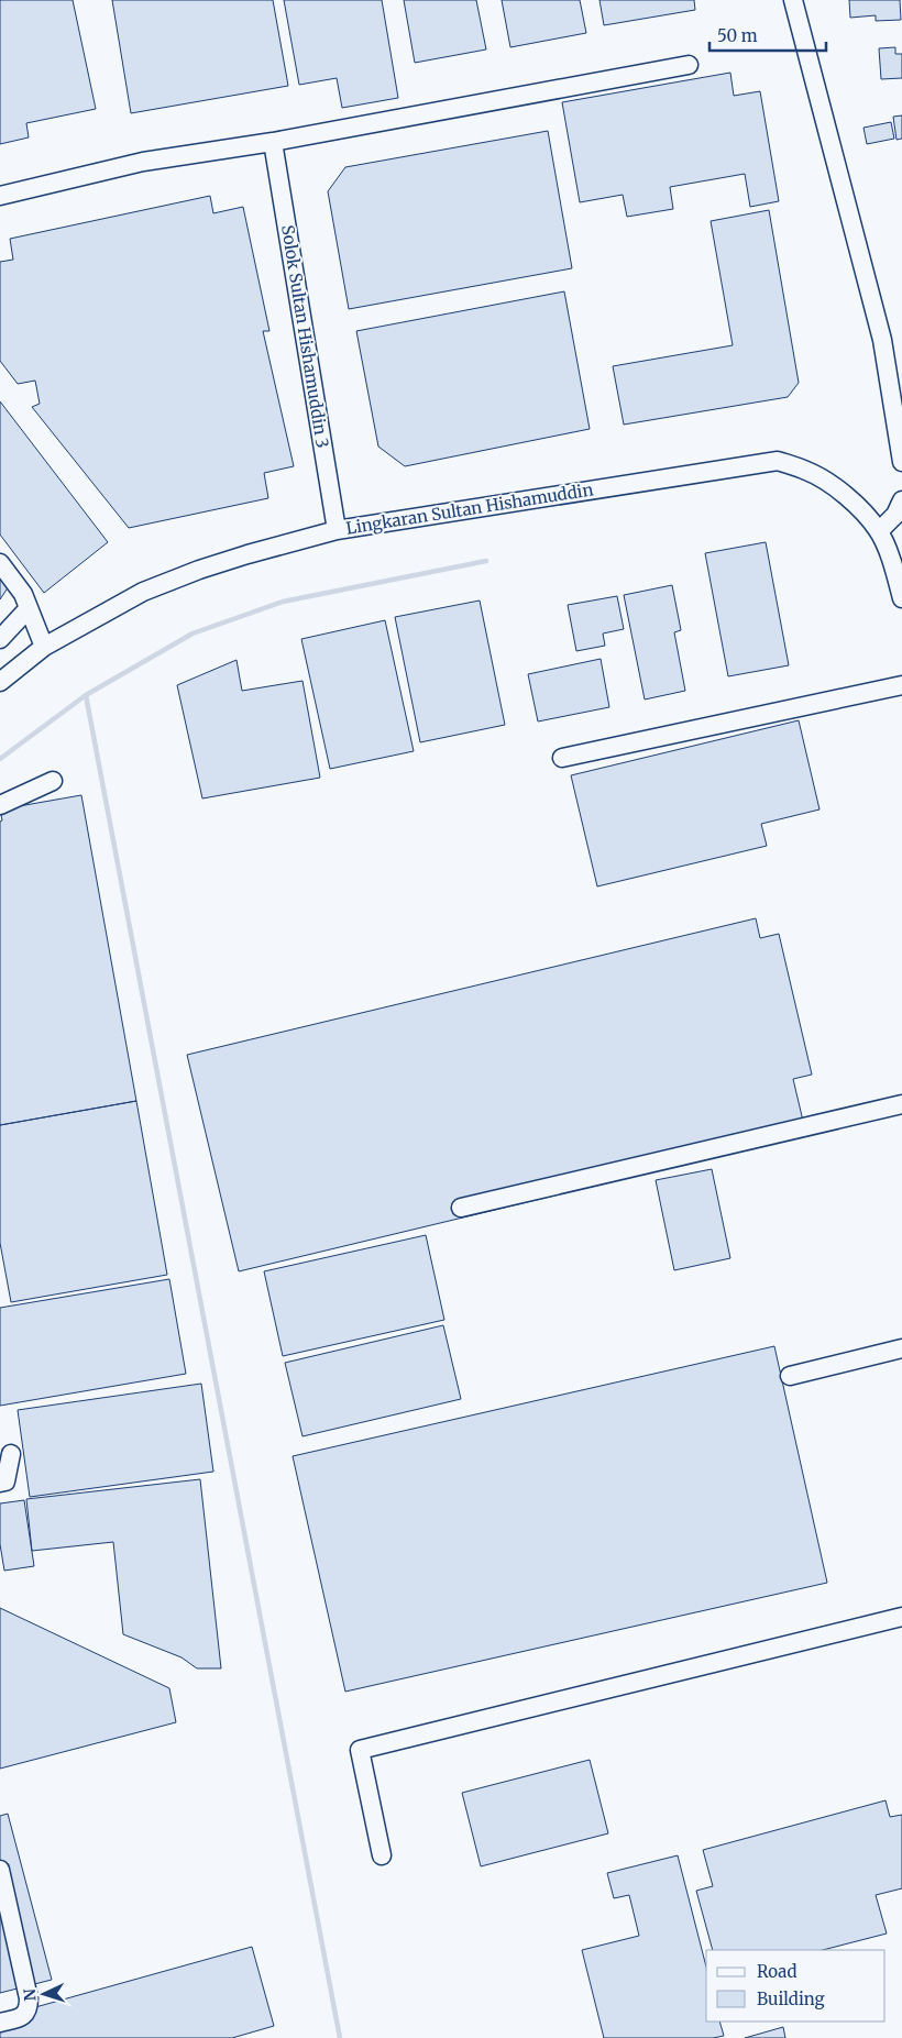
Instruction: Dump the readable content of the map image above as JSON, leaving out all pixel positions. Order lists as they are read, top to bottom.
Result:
{
  "streets": {
    "street": ["Solok Sultan Hishamuddin 3", "Lingkaran Sultan Hishamuddin"]
  },
  "crossings": [
    ["Solok Sultan Hishamuddin 3", "Lingkaran Sultan Hishamuddin"]
  ],
  "legend": ["Road", "Building"],
  "scale_bar": "50 m",
  "north": "left"
}
